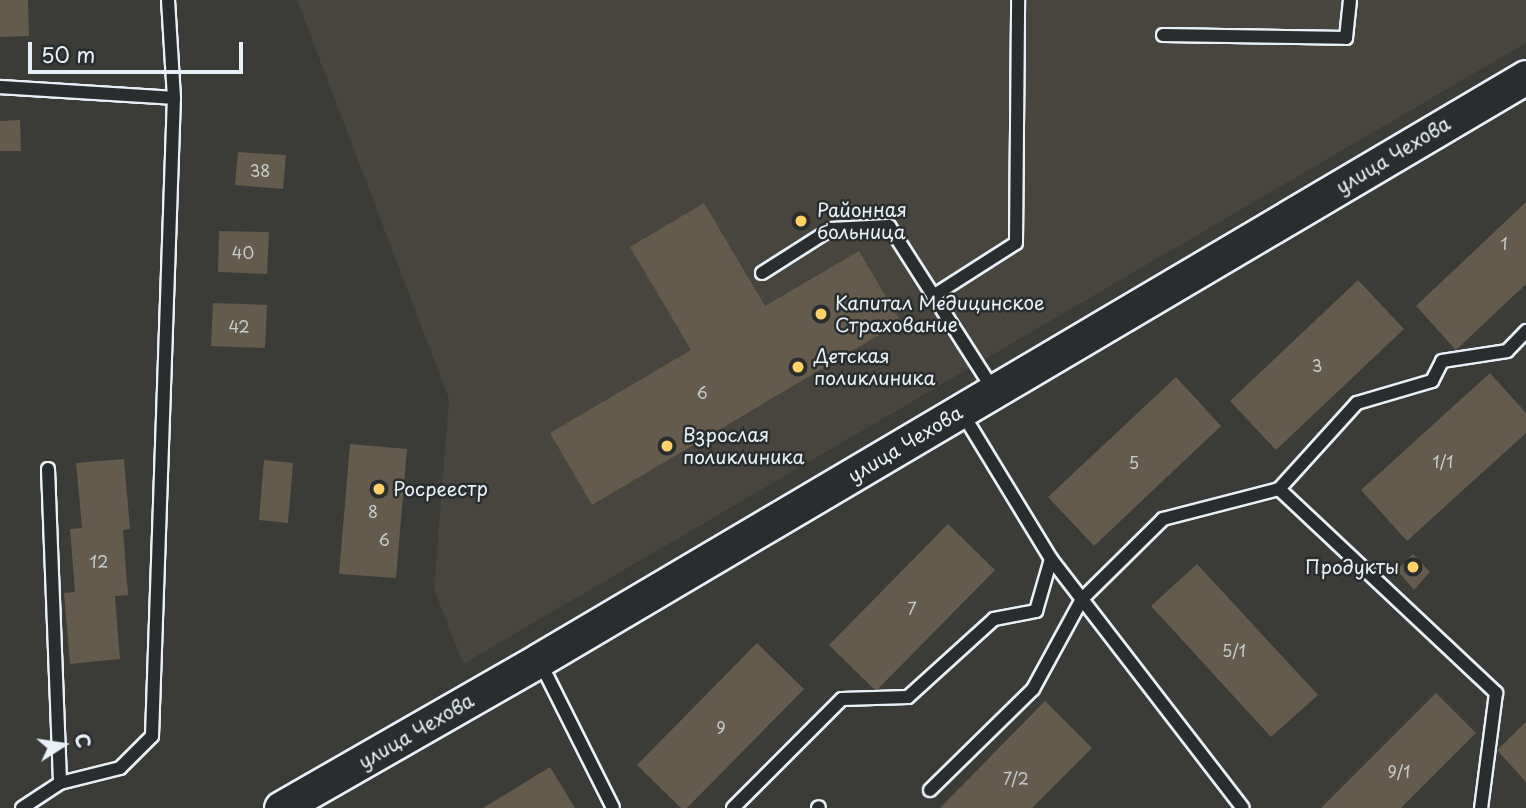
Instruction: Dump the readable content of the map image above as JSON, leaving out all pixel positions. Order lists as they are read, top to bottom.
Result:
{
  "streets": {
    "street": ["улица Чехова"]
  },
  "places": [
    "Районная больница",
    "Капитал Медицинское Страхование",
    "Детская поликлиника",
    "Взрослая поликлиника",
    "Росреестр",
    "Продукты"
  ],
  "house_numbers": [
    "38",
    "1",
    "40",
    "42",
    "3",
    "6",
    "1/1",
    "5",
    "8",
    "6",
    "12",
    "7",
    "5/1",
    "9",
    "9/1",
    "7/2"
  ],
  "scale_bar": "50 m",
  "north": "right"
}
